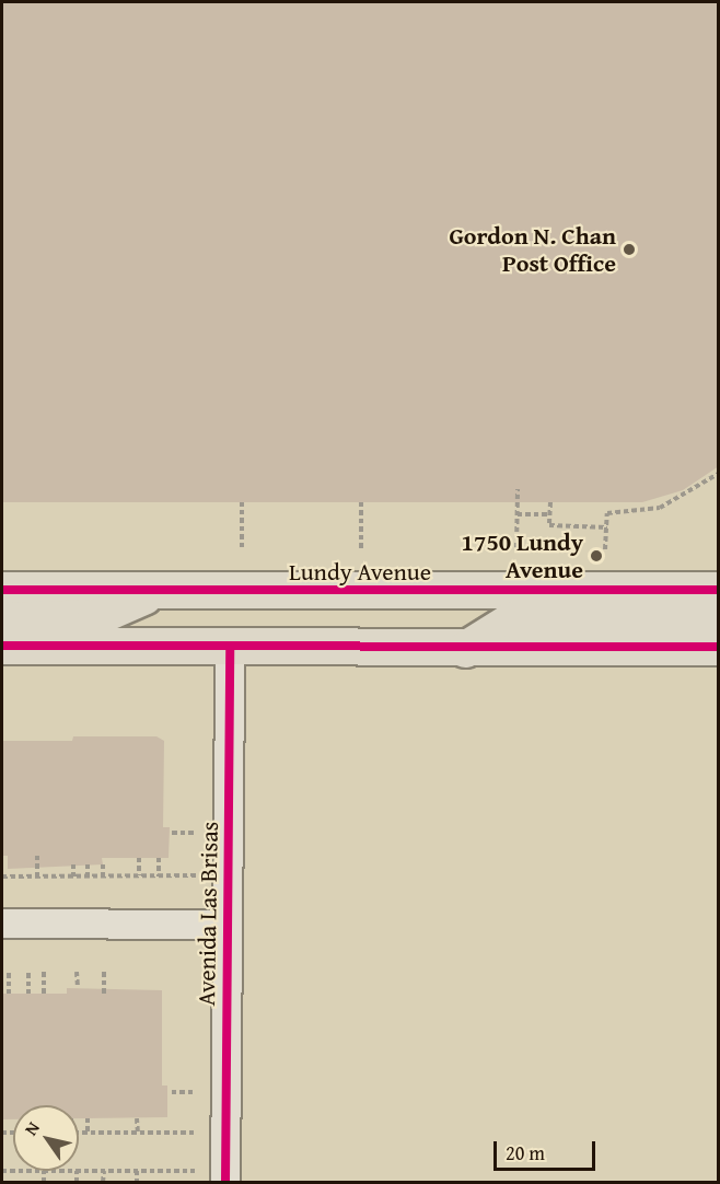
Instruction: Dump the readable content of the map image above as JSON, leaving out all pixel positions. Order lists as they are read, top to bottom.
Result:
{
  "streets": {
    "main road": ["Lundy Avenue"],
    "street": ["Avenida Las Brisas"]
  },
  "places": ["Gordon N. Chan Post Office", "1750 Lundy Avenue"],
  "scale_bar": "20 m",
  "north": "top left"
}
